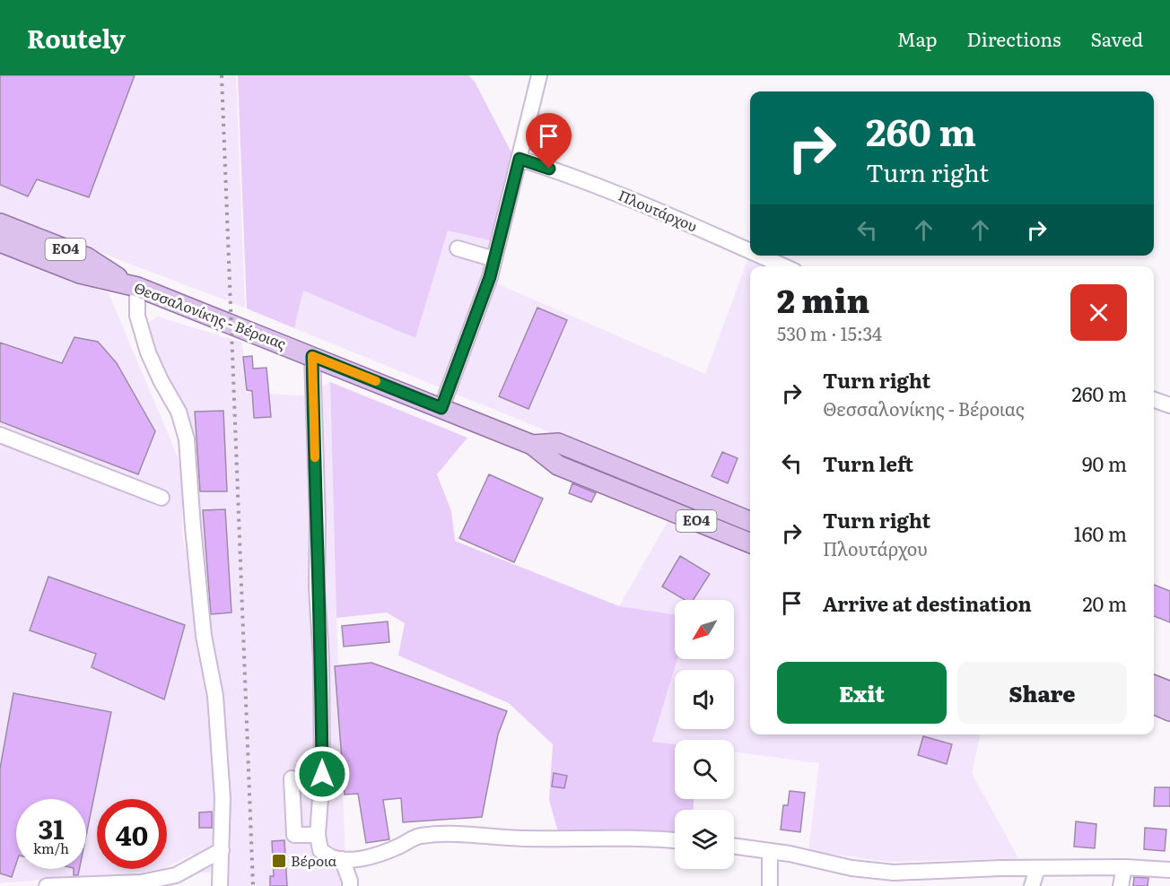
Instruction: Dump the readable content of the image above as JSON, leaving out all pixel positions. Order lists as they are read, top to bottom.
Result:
{
  "streets": {
    "main road": ["ΕΟ4", "Θεσσαλονίκης - Βέροιας"],
    "street": ["Πλουτάρχου"]
  },
  "places": {
    "transit": ["Βέροια"]
  },
  "north": "bottom left",
  "page": {
    "header": "Routely",
    "nav": ["Map", "Directions", "Saved"],
    "turn": ["260 m", "Turn right"],
    "heading": ["2 min", "530 m · 15:34"],
    "list": [
      {
        "name": "Turn right",
        "note": "Θεσσαλονίκης - Βέροιας",
        "value": "260 m"
      },
      {
        "name": "Turn left",
        "value": "90 m"
      },
      {
        "name": "Turn right",
        "note": "Πλουτάρχου",
        "value": "160 m"
      },
      {
        "name": "Arrive at destination",
        "value": "20 m"
      }
    ],
    "buttons": ["Exit", "Share"],
    "speed": "31 km/h",
    "limit": "40"
  }
}
